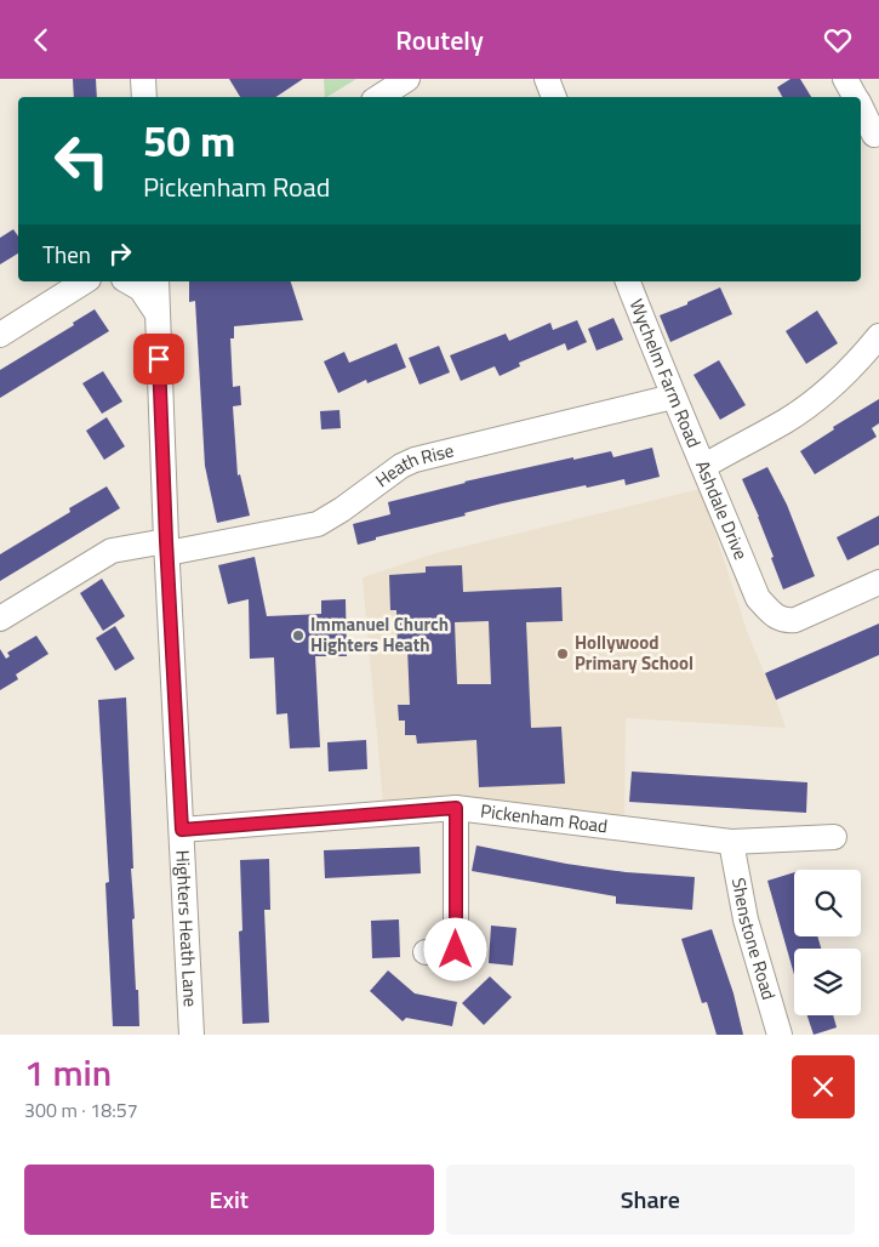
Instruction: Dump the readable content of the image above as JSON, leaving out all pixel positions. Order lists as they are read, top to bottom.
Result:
{
  "streets": {
    "street": [
      "Wychelm Farm Road",
      "Heath Rise",
      "Ashdale Drive",
      "Pickenham Road",
      "Highters Heath Lane",
      "Shenstone Road"
    ]
  },
  "crossings": [
    ["Wychelm Farm Road", "Heath Rise"],
    ["Wychelm Farm Road", "Ashdale Drive"],
    ["Heath Rise", "Highters Heath Lane"],
    ["Pickenham Road", "Highters Heath Lane"],
    ["Pickenham Road", "Shenstone Road"]
  ],
  "places": ["Immanuel Church Highters Heath", "Hollywood Primary School"],
  "page": {
    "header": "Routely",
    "turn": ["50 m", "Pickenham Road"],
    "then": "Then",
    "heading": ["1 min", "300 m · 18:57"],
    "buttons": ["Exit", "Share"]
  }
}
